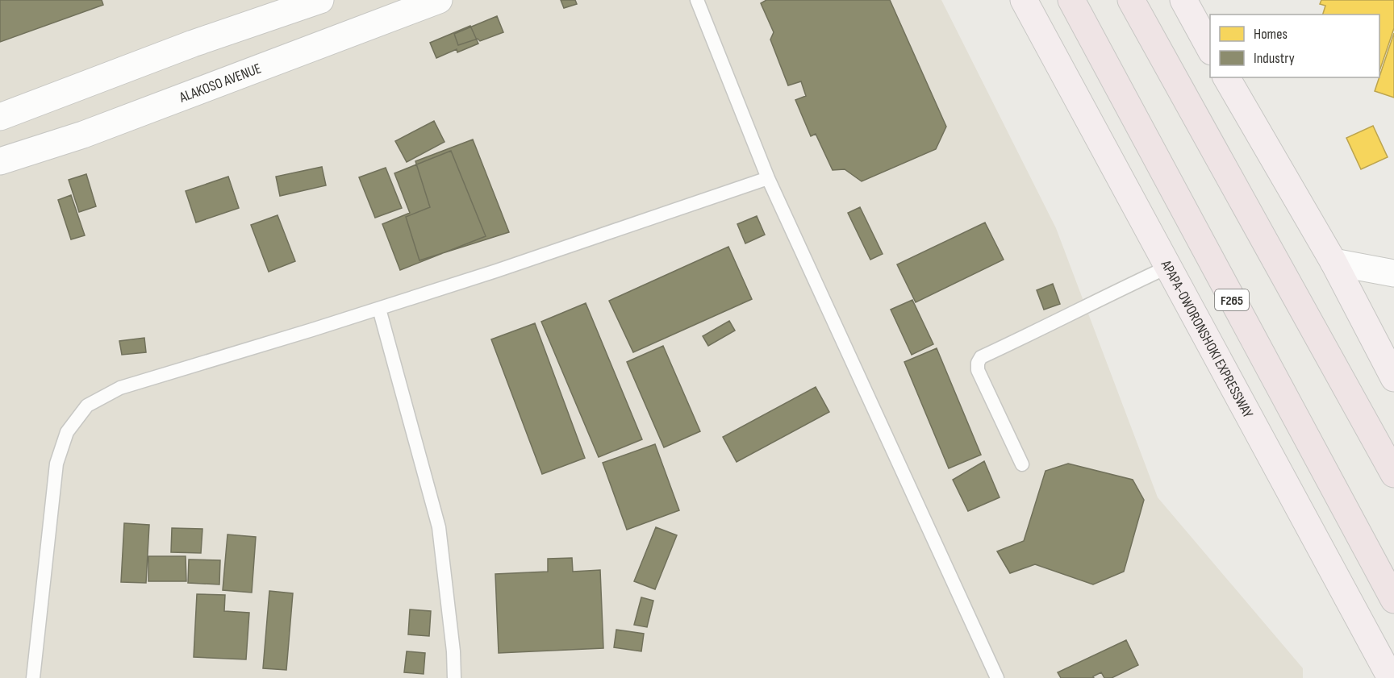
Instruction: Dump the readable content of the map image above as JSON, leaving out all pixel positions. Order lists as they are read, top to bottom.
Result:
{
  "streets": {
    "highway": ["F265"],
    "main road": ["APAPA-OWORONSHOKI EXPRESSWAY"],
    "street": ["ALAKOSO AVENUE"]
  },
  "legend": ["Homes", "Industry"]
}
